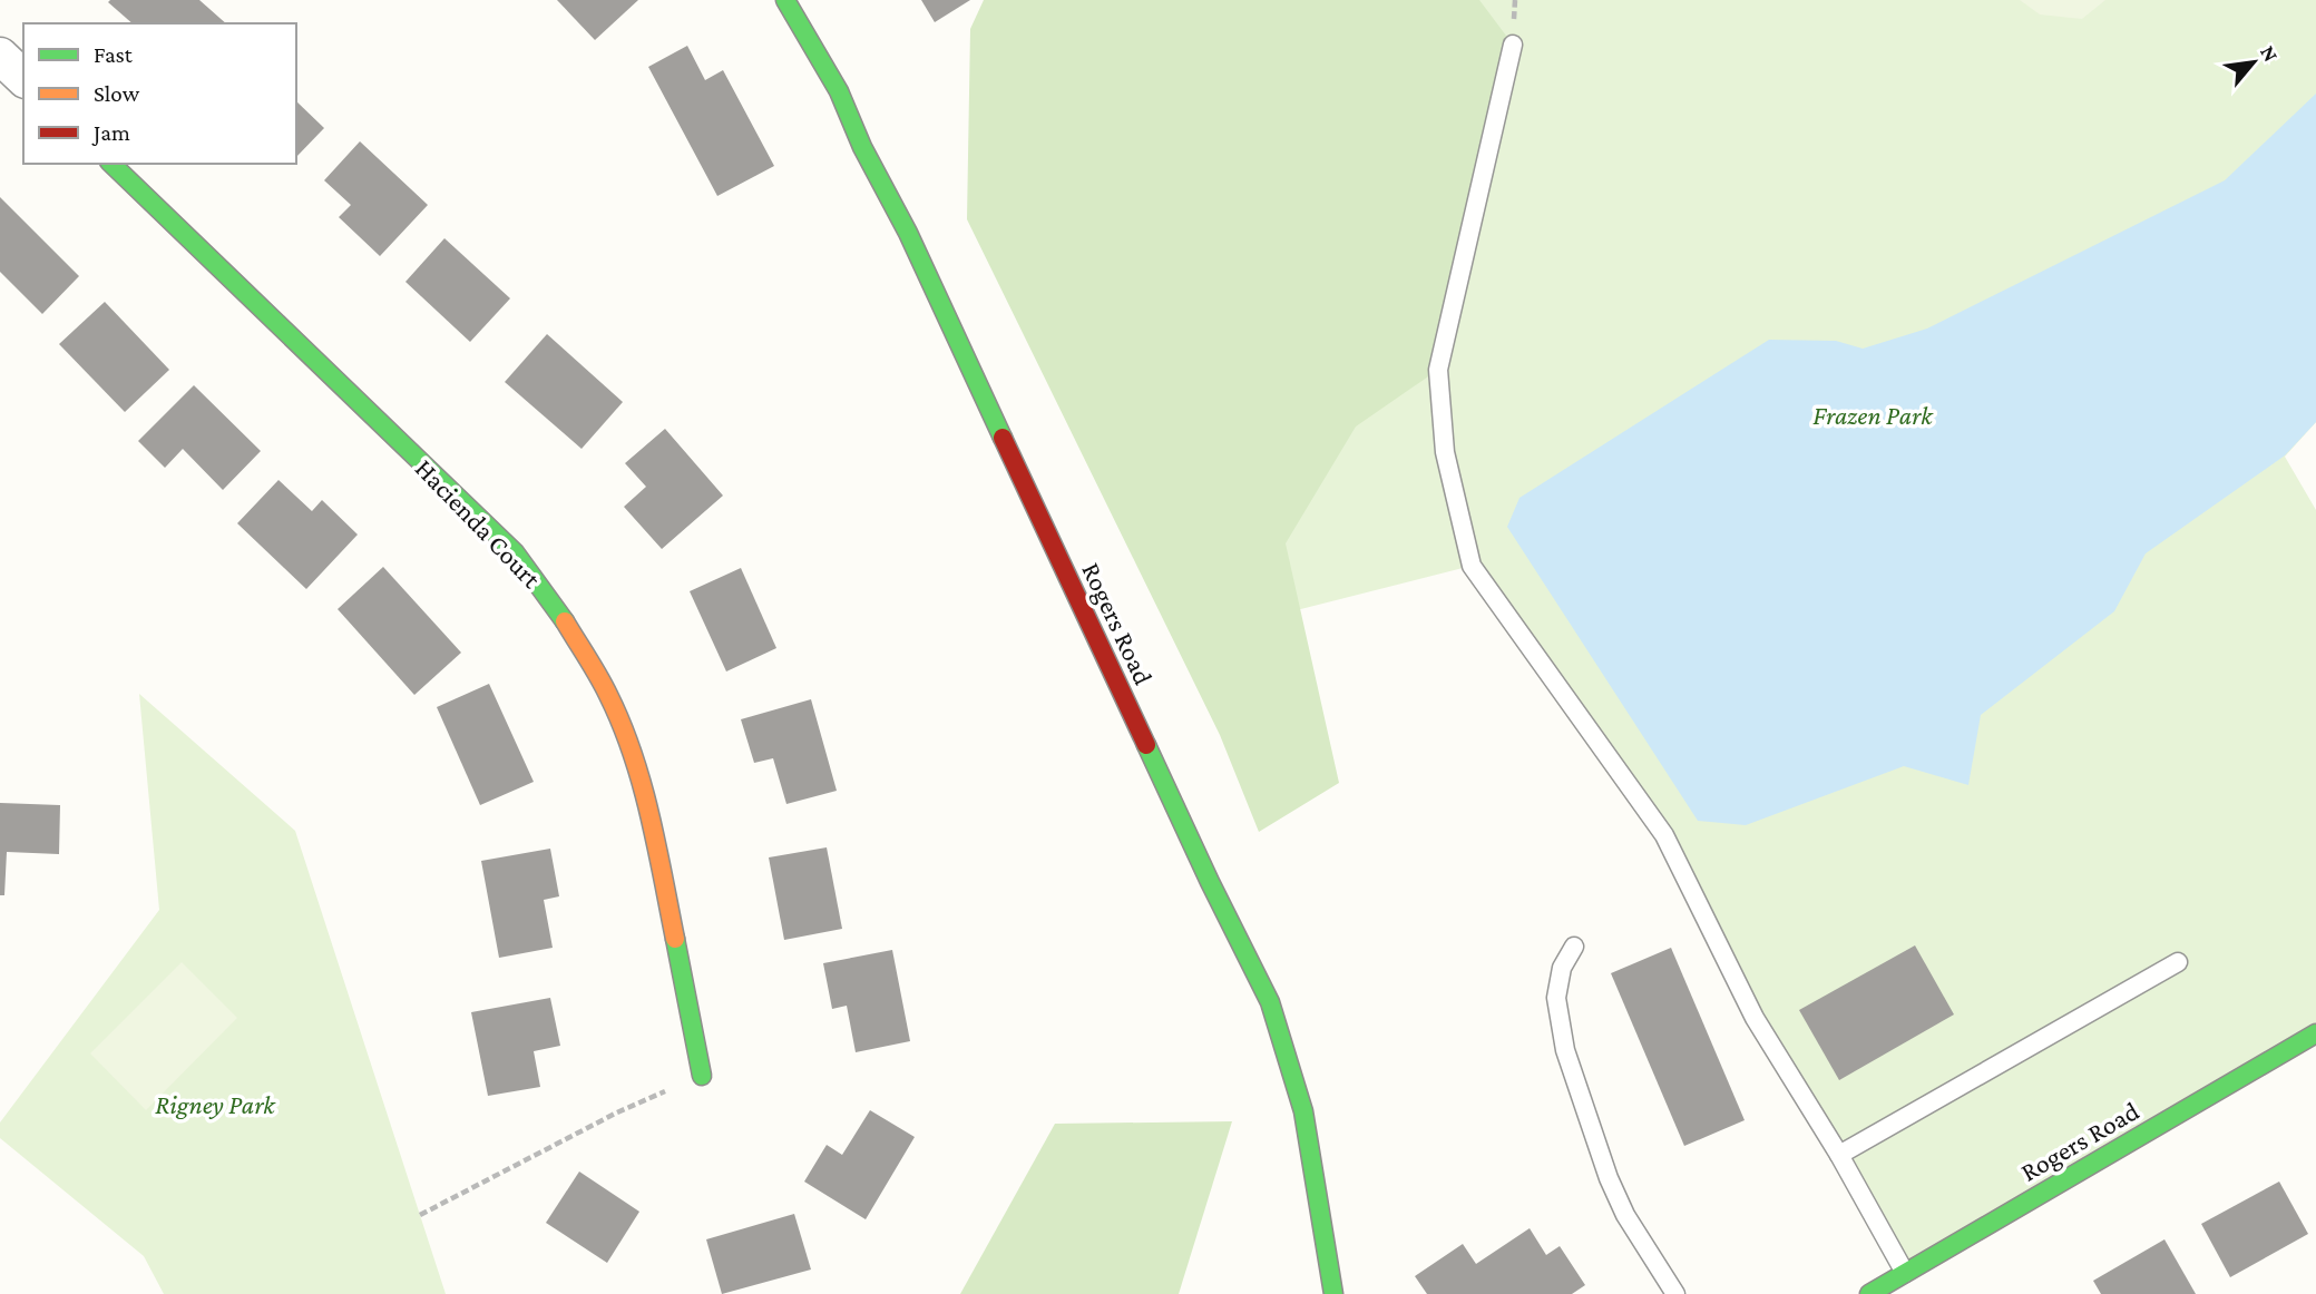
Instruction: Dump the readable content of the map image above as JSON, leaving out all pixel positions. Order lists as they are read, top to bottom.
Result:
{
  "streets": {
    "street": ["Hacienda Court", "Rogers Road"]
  },
  "parks": ["Frazen Park", "Rigney Park"],
  "legend": ["Fast", "Slow", "Jam"],
  "north": "top right"
}
